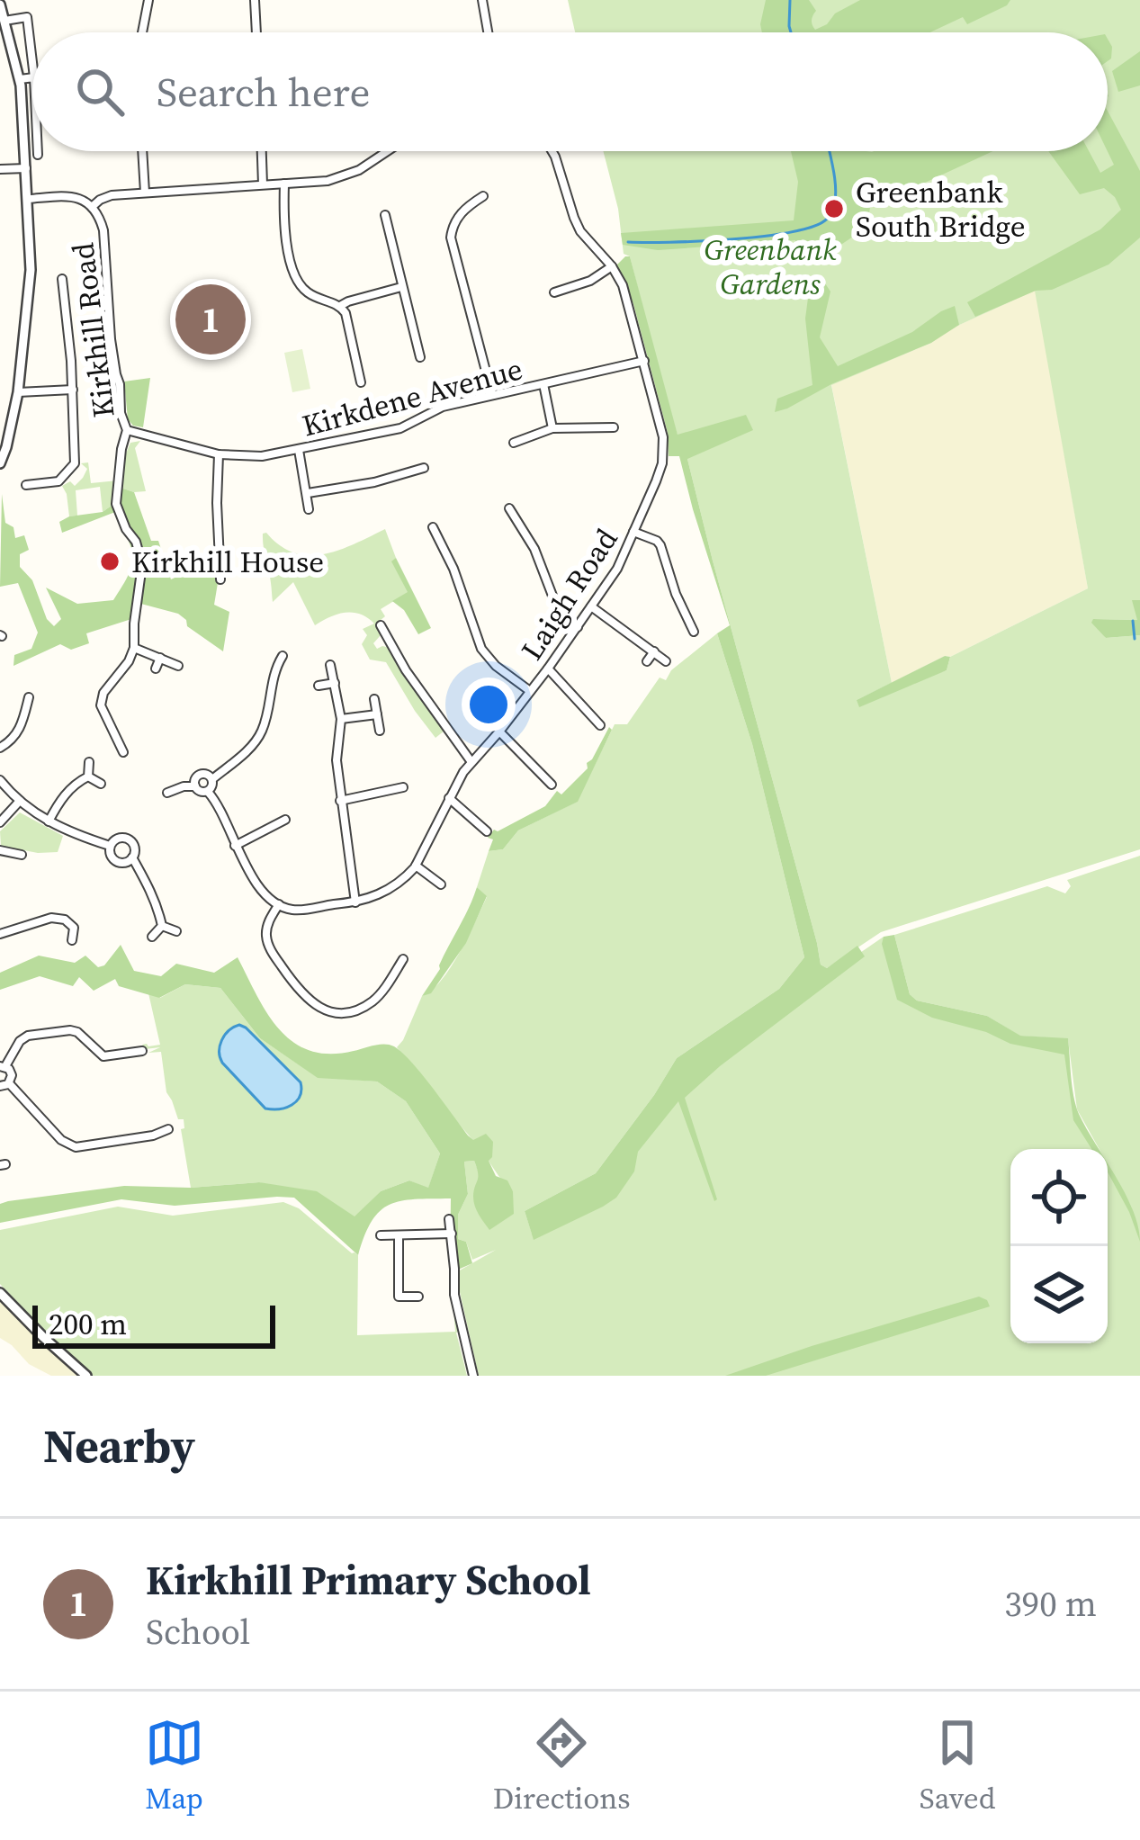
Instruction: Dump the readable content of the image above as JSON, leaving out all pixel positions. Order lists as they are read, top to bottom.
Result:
{
  "streets": {
    "street": ["Kirkhill Road", "Kirkdene Avenue", "Laigh Road"]
  },
  "crossings": [
    ["Kirkhill Road", "Kirkdene Avenue"],
    ["Kirkdene Avenue", "Laigh Road"]
  ],
  "parks": ["Greenbank Gardens"],
  "places": ["Greenbank South Bridge", "Kirkhill House"],
  "scale_bar": "200 m",
  "page": {
    "search": "Search here",
    "pins": "1",
    "scale": "200 m",
    "heading": "Nearby",
    "list": [
      {
        "mark": "1",
        "name": "Kirkhill Primary School",
        "note": "School",
        "value": "390 m"
      }
    ],
    "nav": ["Map", "Directions", "Saved"]
  }
}
